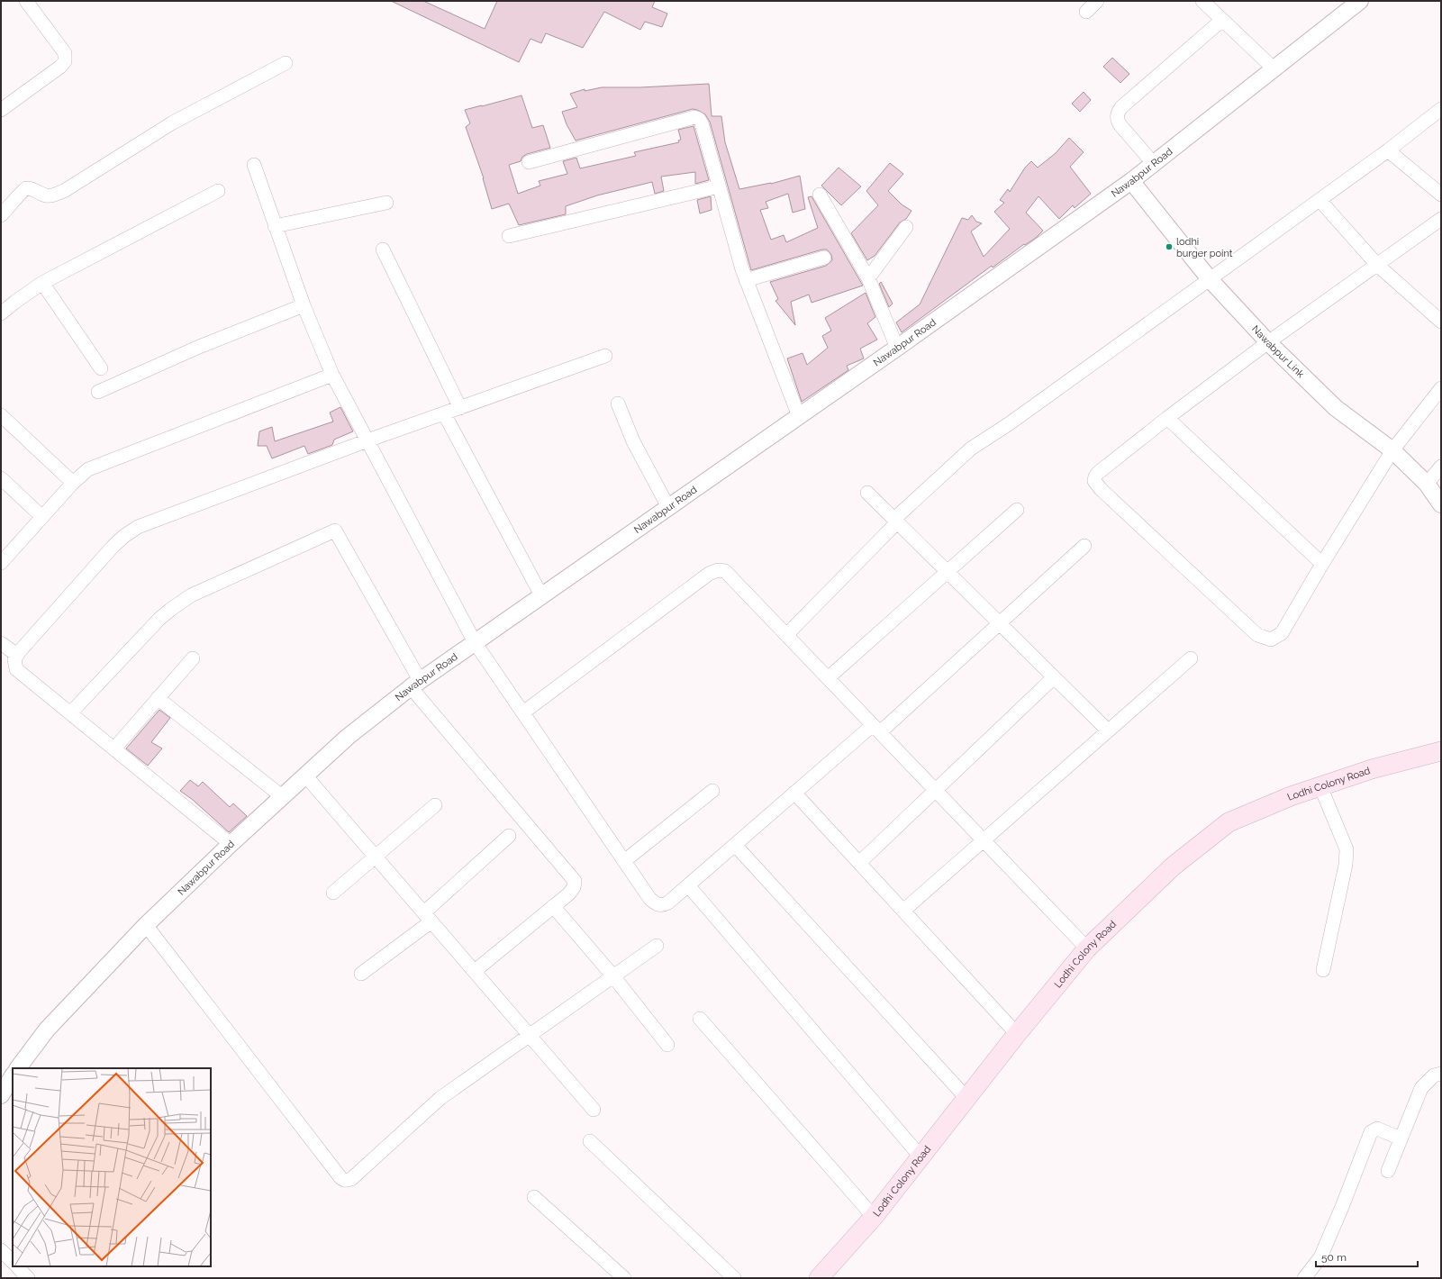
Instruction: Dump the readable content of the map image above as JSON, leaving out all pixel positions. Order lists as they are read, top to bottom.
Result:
{
  "streets": {
    "main road": ["Lodhi Colony Road"],
    "street": ["Nawabpur Road", "Nawabpur Link"]
  },
  "crossings": [
    ["Nawabpur Road", "Nawabpur Link"]
  ],
  "places": ["lodhi burger point"],
  "scale_bar": "50 m"
}
